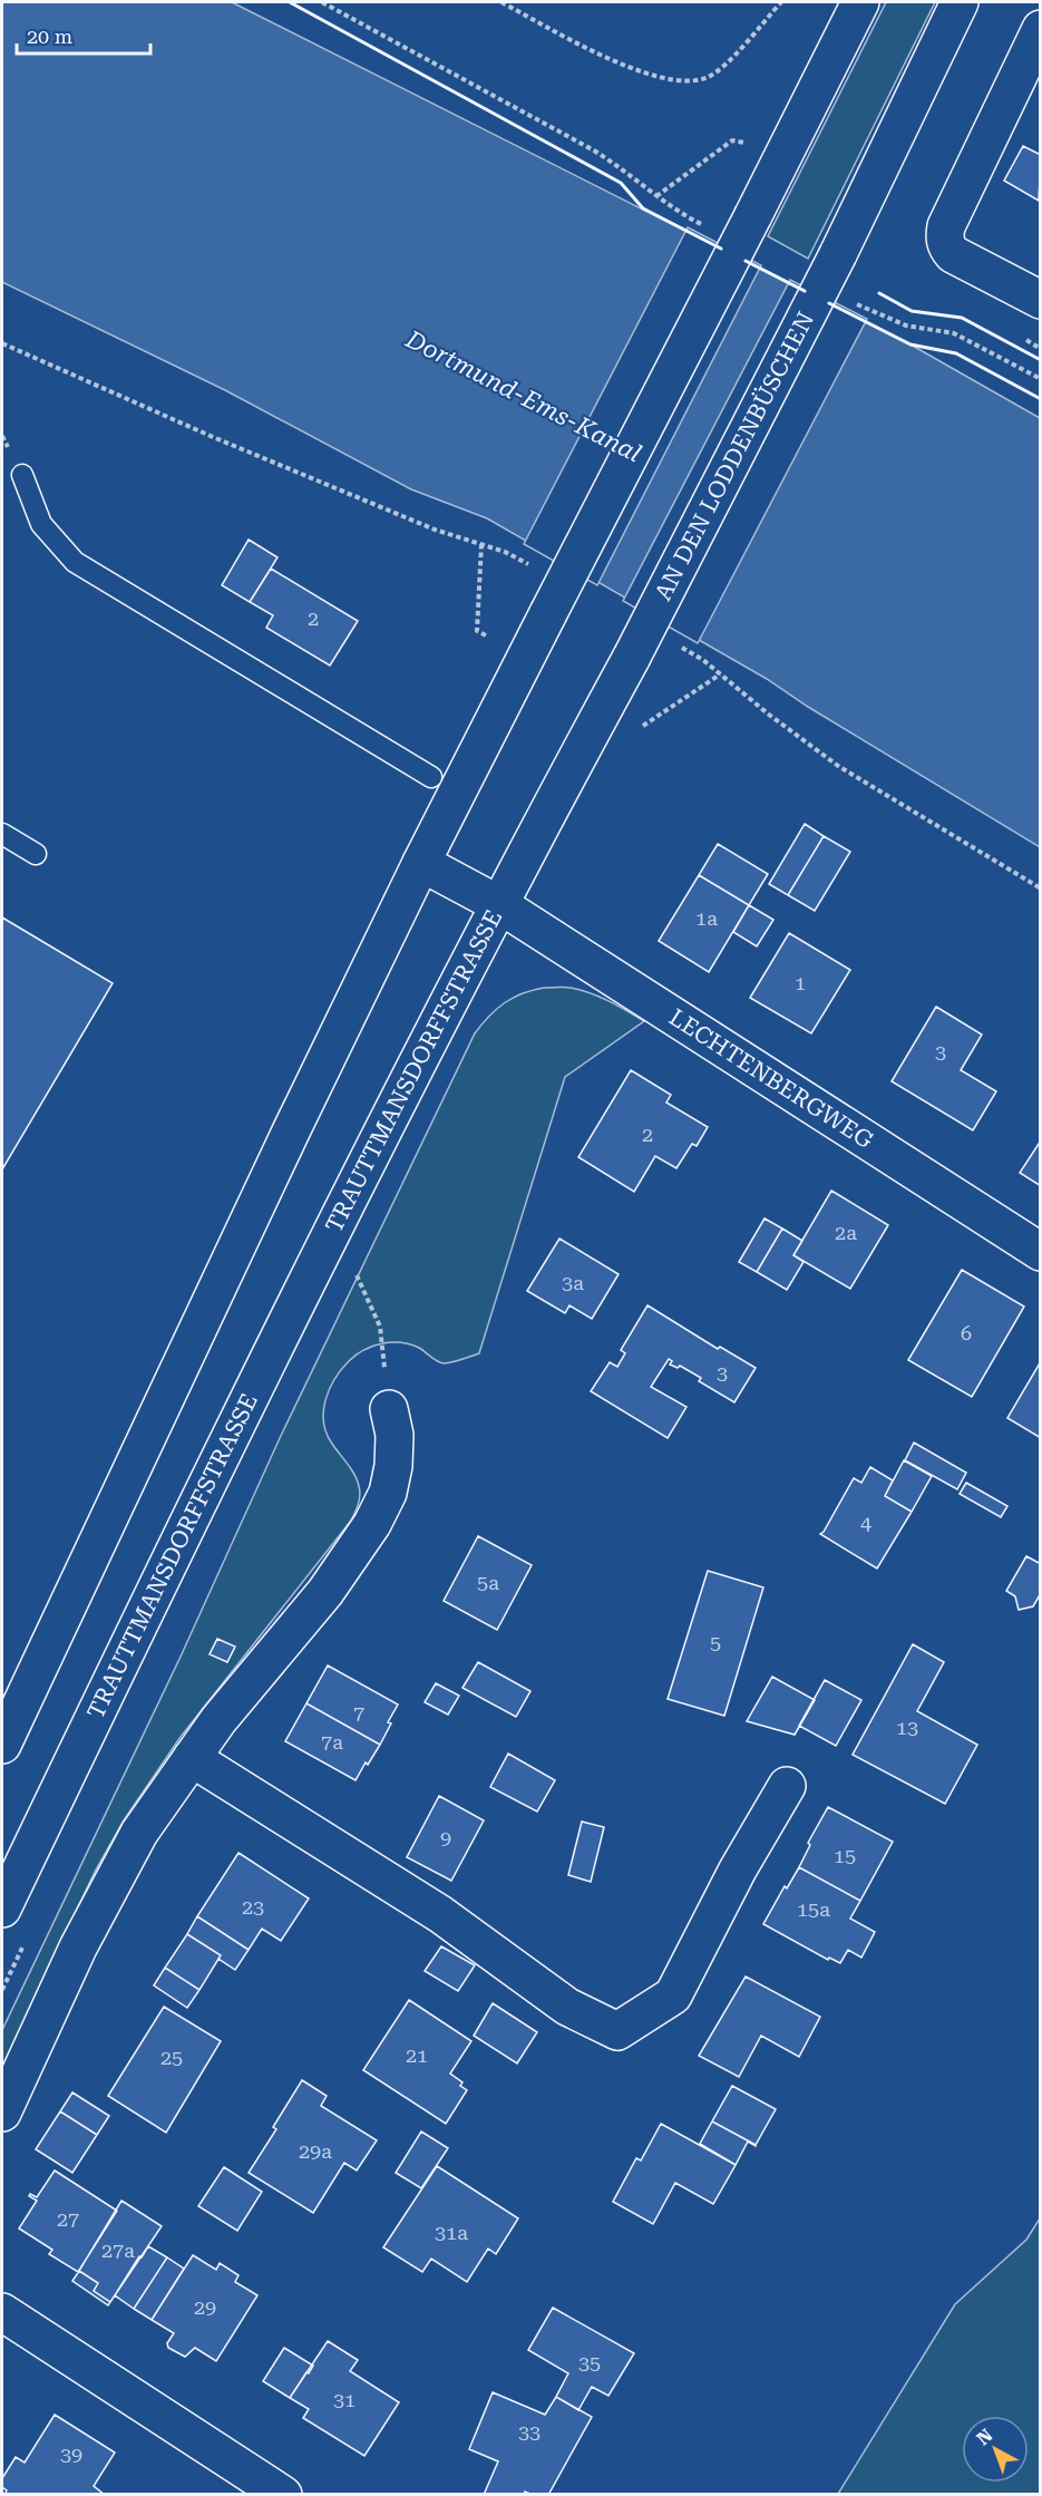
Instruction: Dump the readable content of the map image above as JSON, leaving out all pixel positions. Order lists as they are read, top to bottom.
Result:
{
  "streets": {
    "main road": ["AN DEN LODDENBÜSCHEN", "TRAUTTMANSDORFFSTRASSE", "LECHTENBERGWEG"]
  },
  "crossings": [
    ["AN DEN LODDENBÜSCHEN", "TRAUTTMANSDORFFSTRASSE"],
    ["AN DEN LODDENBÜSCHEN", "LECHTENBERGWEG"],
    ["TRAUTTMANSDORFFSTRASSE", "LECHTENBERGWEG"]
  ],
  "water": ["Dortmund-Ems-Kanal"],
  "house_numbers": [
    "2",
    "1a",
    "1",
    "3",
    "2",
    "2a",
    "3a",
    "6",
    "3",
    "4",
    "5a",
    "5",
    "7",
    "13",
    "7a",
    "9",
    "15",
    "23",
    "15a",
    "21",
    "25",
    "29a",
    "27",
    "31a",
    "27a",
    "29",
    "35",
    "31",
    "33",
    "39"
  ],
  "scale_bar": "20 m",
  "north": "top left"
}
